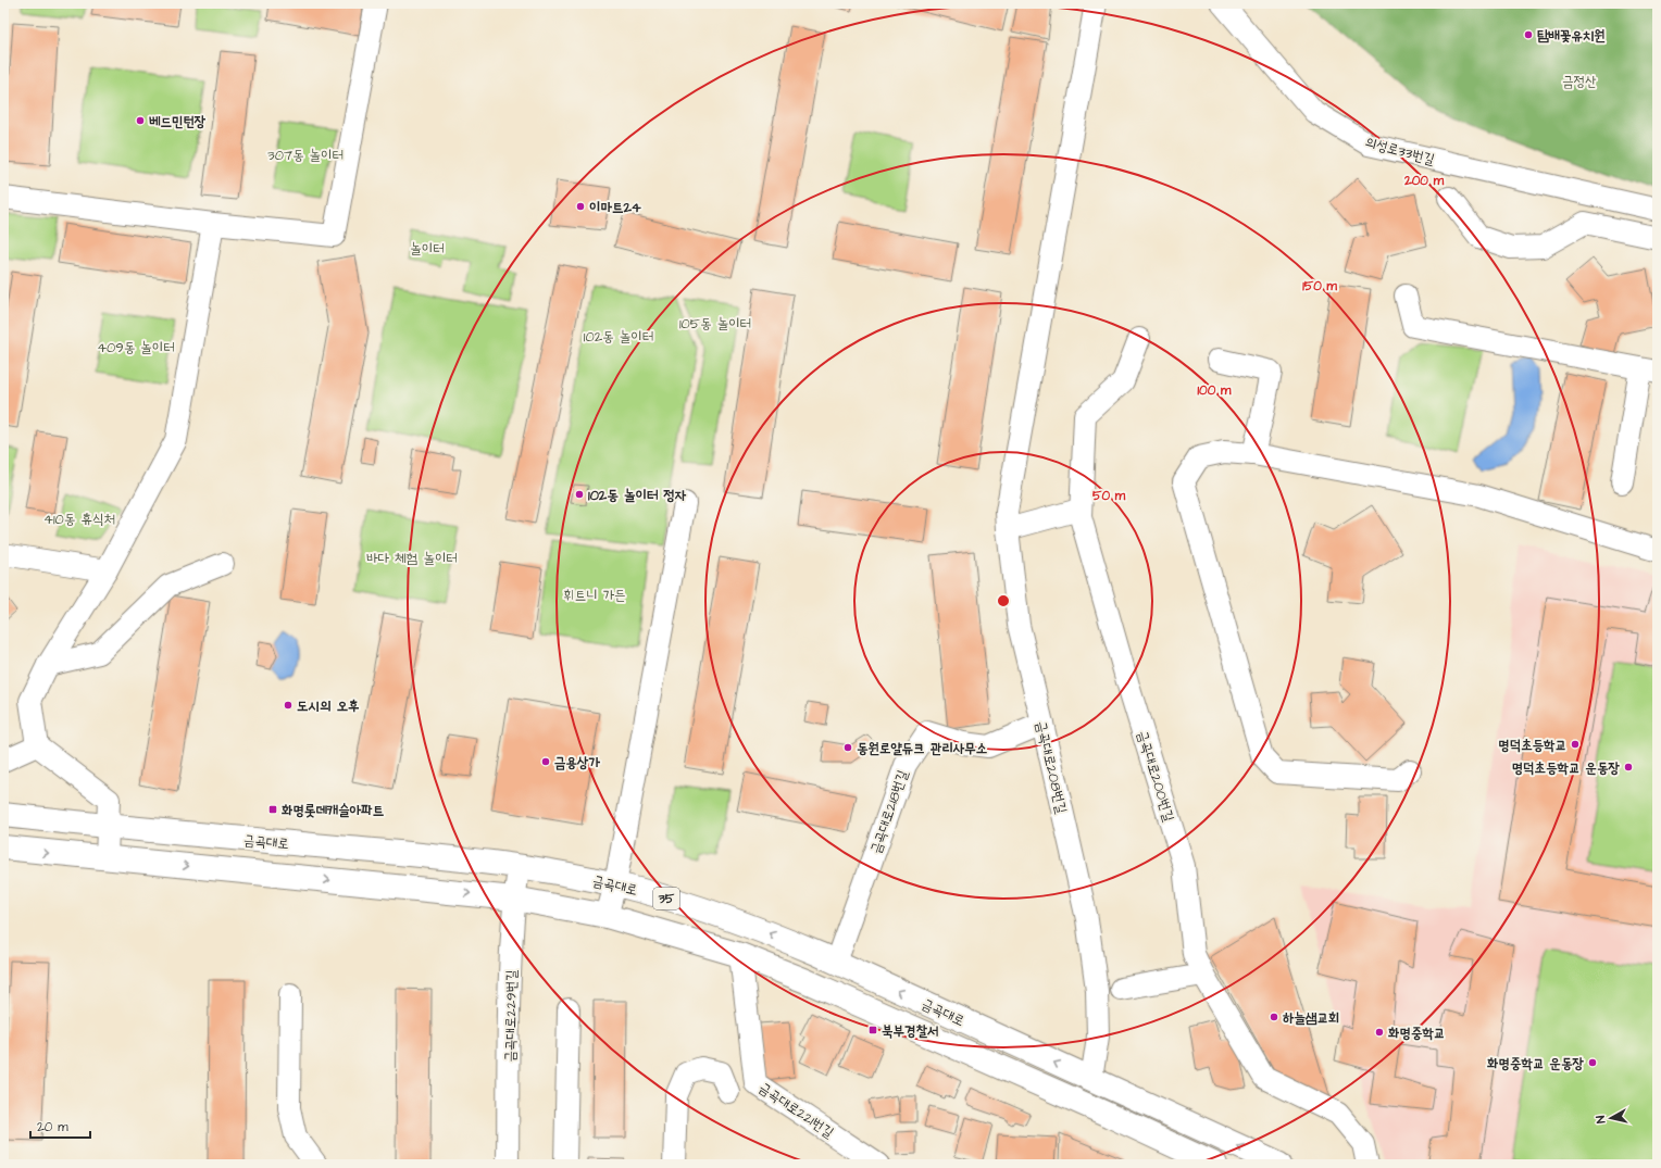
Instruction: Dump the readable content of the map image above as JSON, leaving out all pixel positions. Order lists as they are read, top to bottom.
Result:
{
  "streets": {
    "main road": ["금곡대로", "35"],
    "street": [
      "의성로33번길",
      "금곡대로208번길",
      "금곡대로200번길",
      "금곡대로218번길",
      "금곡대로229번길",
      "금곡대로221번길"
    ]
  },
  "crossings": [
    ["금곡대로208번길", "금곡대로218번길"],
    ["금곡대로208번길", "금곡대로"],
    ["금곡대로218번길", "금곡대로"],
    ["금곡대로", "금곡대로229번길"],
    ["금곡대로", "금곡대로221번길"]
  ],
  "parks": [
    "금정산",
    "307동 놀이터",
    "놀이터",
    "105동 놀이터",
    "102동 놀이터",
    "409동 놀이터",
    "410동 휴식처",
    "바다 체험 놀이터",
    "휘트니 가든"
  ],
  "places": {
    "other": [
      "탐배꽃유치원",
      "베드민턴장",
      "이마트24",
      "102동 놀이터 정자",
      "도시의 오후",
      "명덕초등학교",
      "동원로얄듀크 관리사무소",
      "금용상가",
      "명덕초등학교 운동장",
      "하늘샘교회",
      "화명중학교",
      "화명중학교 운동장"
    ],
    "transit": ["화명롯데캐슬아파트", "북부경찰서"]
  },
  "scale_bar": "20 m",
  "north": "left",
  "rings": [
    "200 m",
    "150 m",
    "100 m",
    "50 m"
  ]
}
